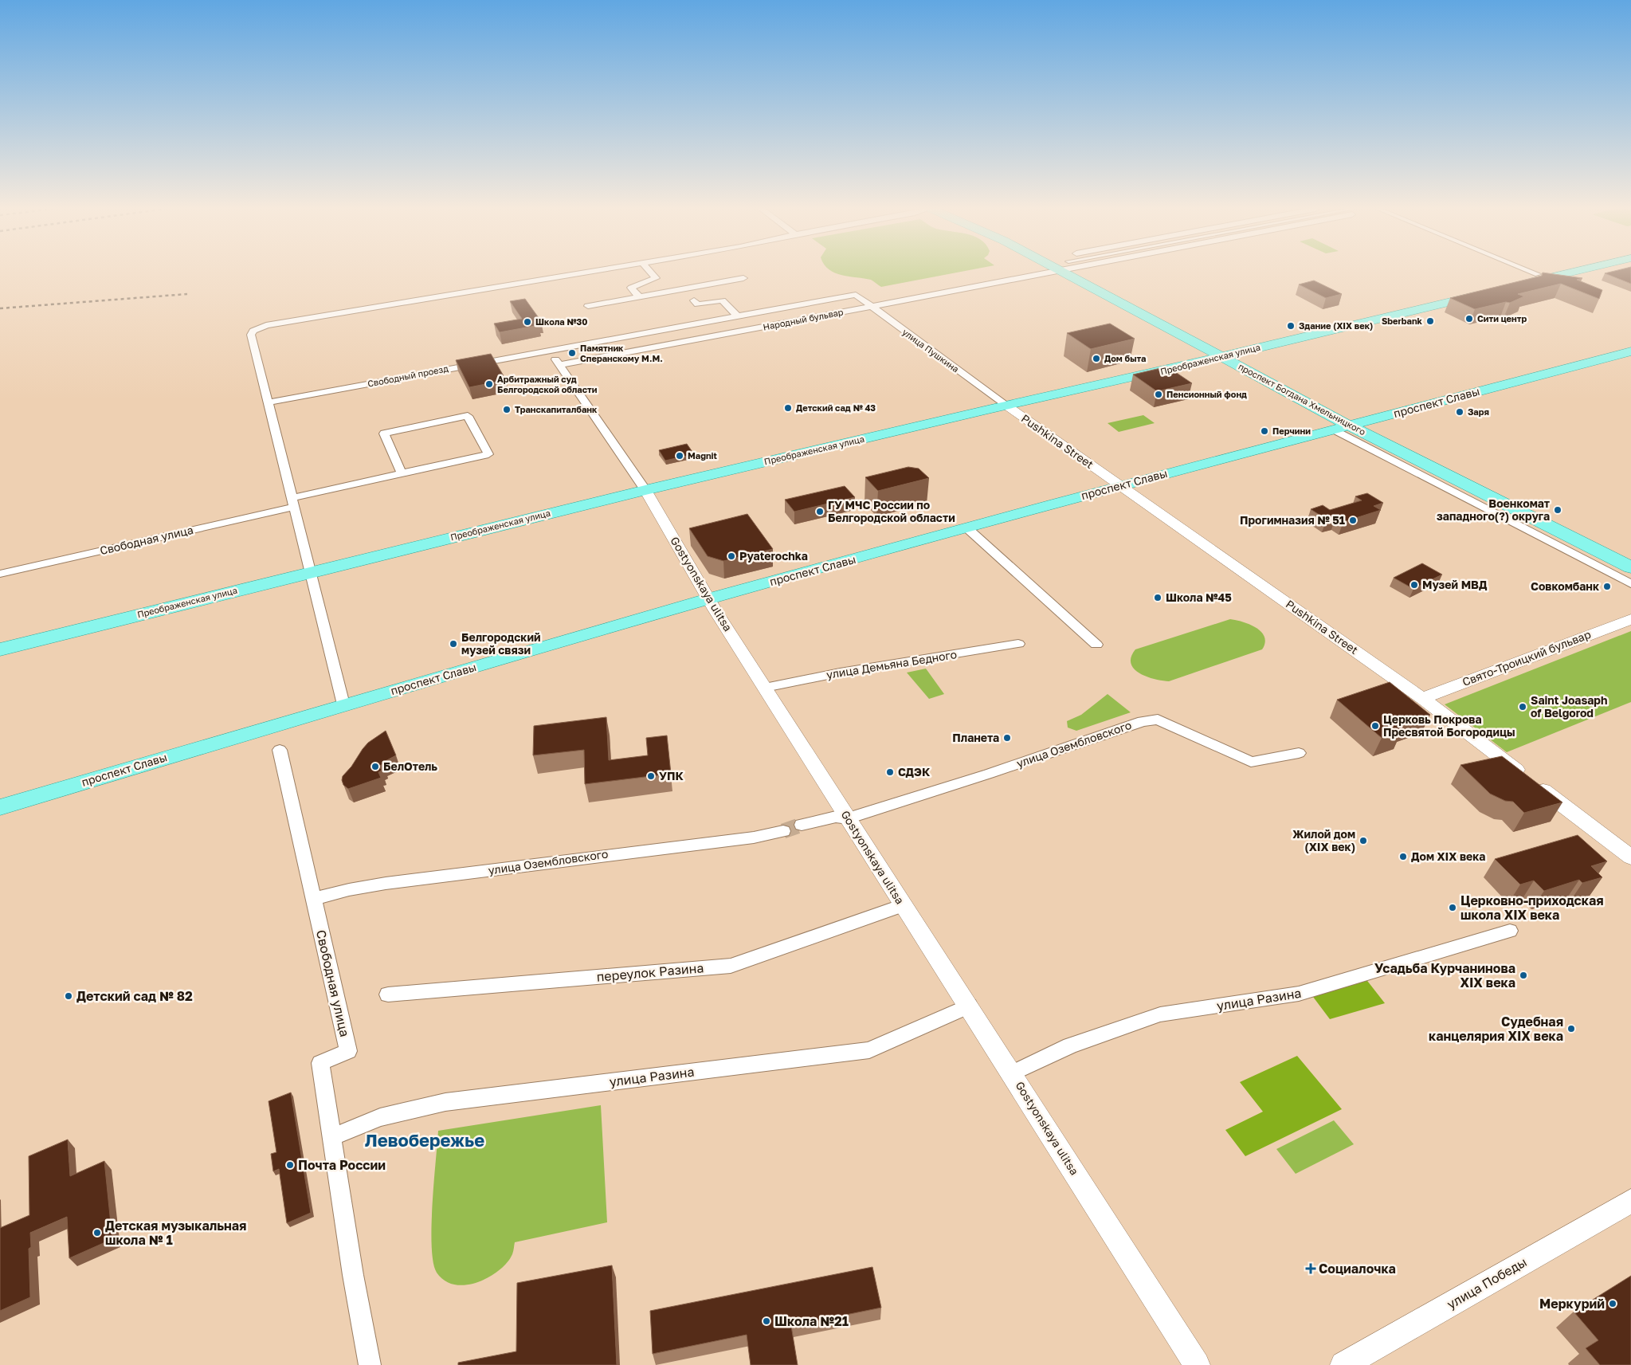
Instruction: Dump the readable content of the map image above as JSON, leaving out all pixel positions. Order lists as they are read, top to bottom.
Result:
{
  "streets": {
    "main road": ["Преображенская улица", "проспект Богдана Хмельницкого", "проспект Славы"],
    "street": [
      "Народный бульвар",
      "улица Пушкина",
      "Свободный проезд",
      "Pushkina Street",
      "Свободная улица",
      "Gostyonskaya ulitsa",
      "Свято-Троицкий бульвар",
      "улица Демьяна Бедного",
      "улица Озембловского",
      "переулок Разина",
      "улица Разина",
      "улица Победы"
    ]
  },
  "crossings": [
    ["Народный бульвар", "улица Пушкина"],
    ["Народный бульвар", "Свободный проезд"],
    ["Народный бульвар", "Gostyonskaya ulitsa"],
    ["улица Пушкина", "Преображенская улица"],
    ["улица Пушкина", "Pushkina Street"],
    ["Преображенская улица", "проспект Богдана Хмельницкого"],
    ["Преображенская улица", "Pushkina Street"],
    ["Преображенская улица", "Gostyonskaya ulitsa"],
    ["Свободный проезд", "Gostyonskaya ulitsa"],
    ["проспект Богдана Хмельницкого", "проспект Славы"],
    ["проспект Славы", "Pushkina Street"],
    ["проспект Славы", "Gostyonskaya ulitsa"],
    ["Pushkina Street", "Свято-Троицкий бульвар"],
    ["Свободная улица", "улица Озембловского"],
    ["Свободная улица", "улица Разина"],
    ["Gostyonskaya ulitsa", "улица Демьяна Бедного"],
    ["Gostyonskaya ulitsa", "улица Озембловского"],
    ["Gostyonskaya ulitsa", "переулок Разина"],
    ["Gostyonskaya ulitsa", "улица Разина"]
  ],
  "districts": ["Левобережье"],
  "places": {
    "other": [
      "Сити центр",
      "Sberbank",
      "Школа №30",
      "Здание (XIX век)",
      "Памятник Сперанскому М.М.",
      "Дом быта",
      "Арбитражный суд Белгородской области",
      "Пенсионный фонд",
      "Детский сад № 43",
      "Транскапиталбанк",
      "Заря",
      "Перчини",
      "Magnit",
      "Военкомат западного(?) округа",
      "ГУ МЧС России по Белгородской области",
      "Прогимназия № 51",
      "Pyaterochka",
      "Музей МВД",
      "Совкомбанк",
      "Школа №45",
      "Белгородский музей связи",
      "Saint Joasaph of Belgorod",
      "Церковь Покрова Пресвятой Богородицы",
      "Планета",
      "БелОтель",
      "СДЭК",
      "УПК",
      "Жилой дом (XIX век)",
      "Дом XIX века",
      "Церковно-приходская школа XIX века",
      "Усадьба Курчанинова XIX века",
      "Детский сад № 82",
      "Судебная канцелярия XIX века",
      "Почта России",
      "Детская музыкальная школа № 1",
      "Меркурий",
      "Школа №21"
    ],
    "health": ["Социалочка"]
  }
}
